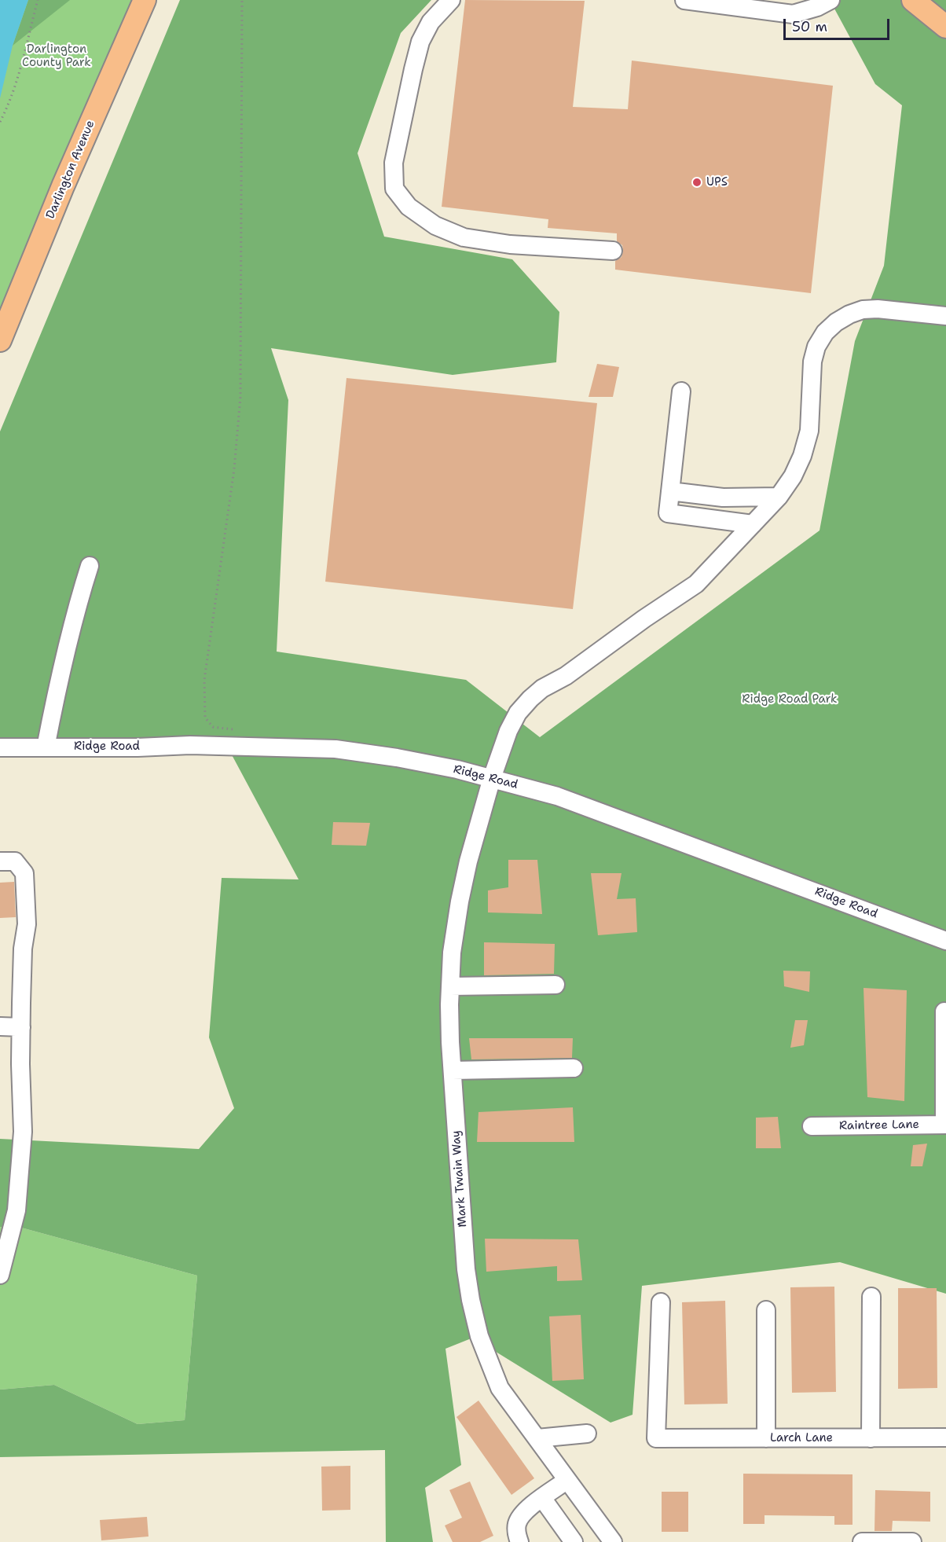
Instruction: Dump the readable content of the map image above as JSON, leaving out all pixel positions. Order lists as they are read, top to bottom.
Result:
{
  "streets": {
    "main road": ["Darlington Avenue"],
    "street": [
      "Ridge Road",
      "Raintree Lane",
      "Mark Twain Way",
      "Larch Lane"
    ]
  },
  "crossings": [
    ["Ridge Road", "Mark Twain Way"]
  ],
  "parks": ["Darlington County Park", "Ridge Road Park"],
  "places": ["UPS"],
  "scale_bar": "50 m"
}
